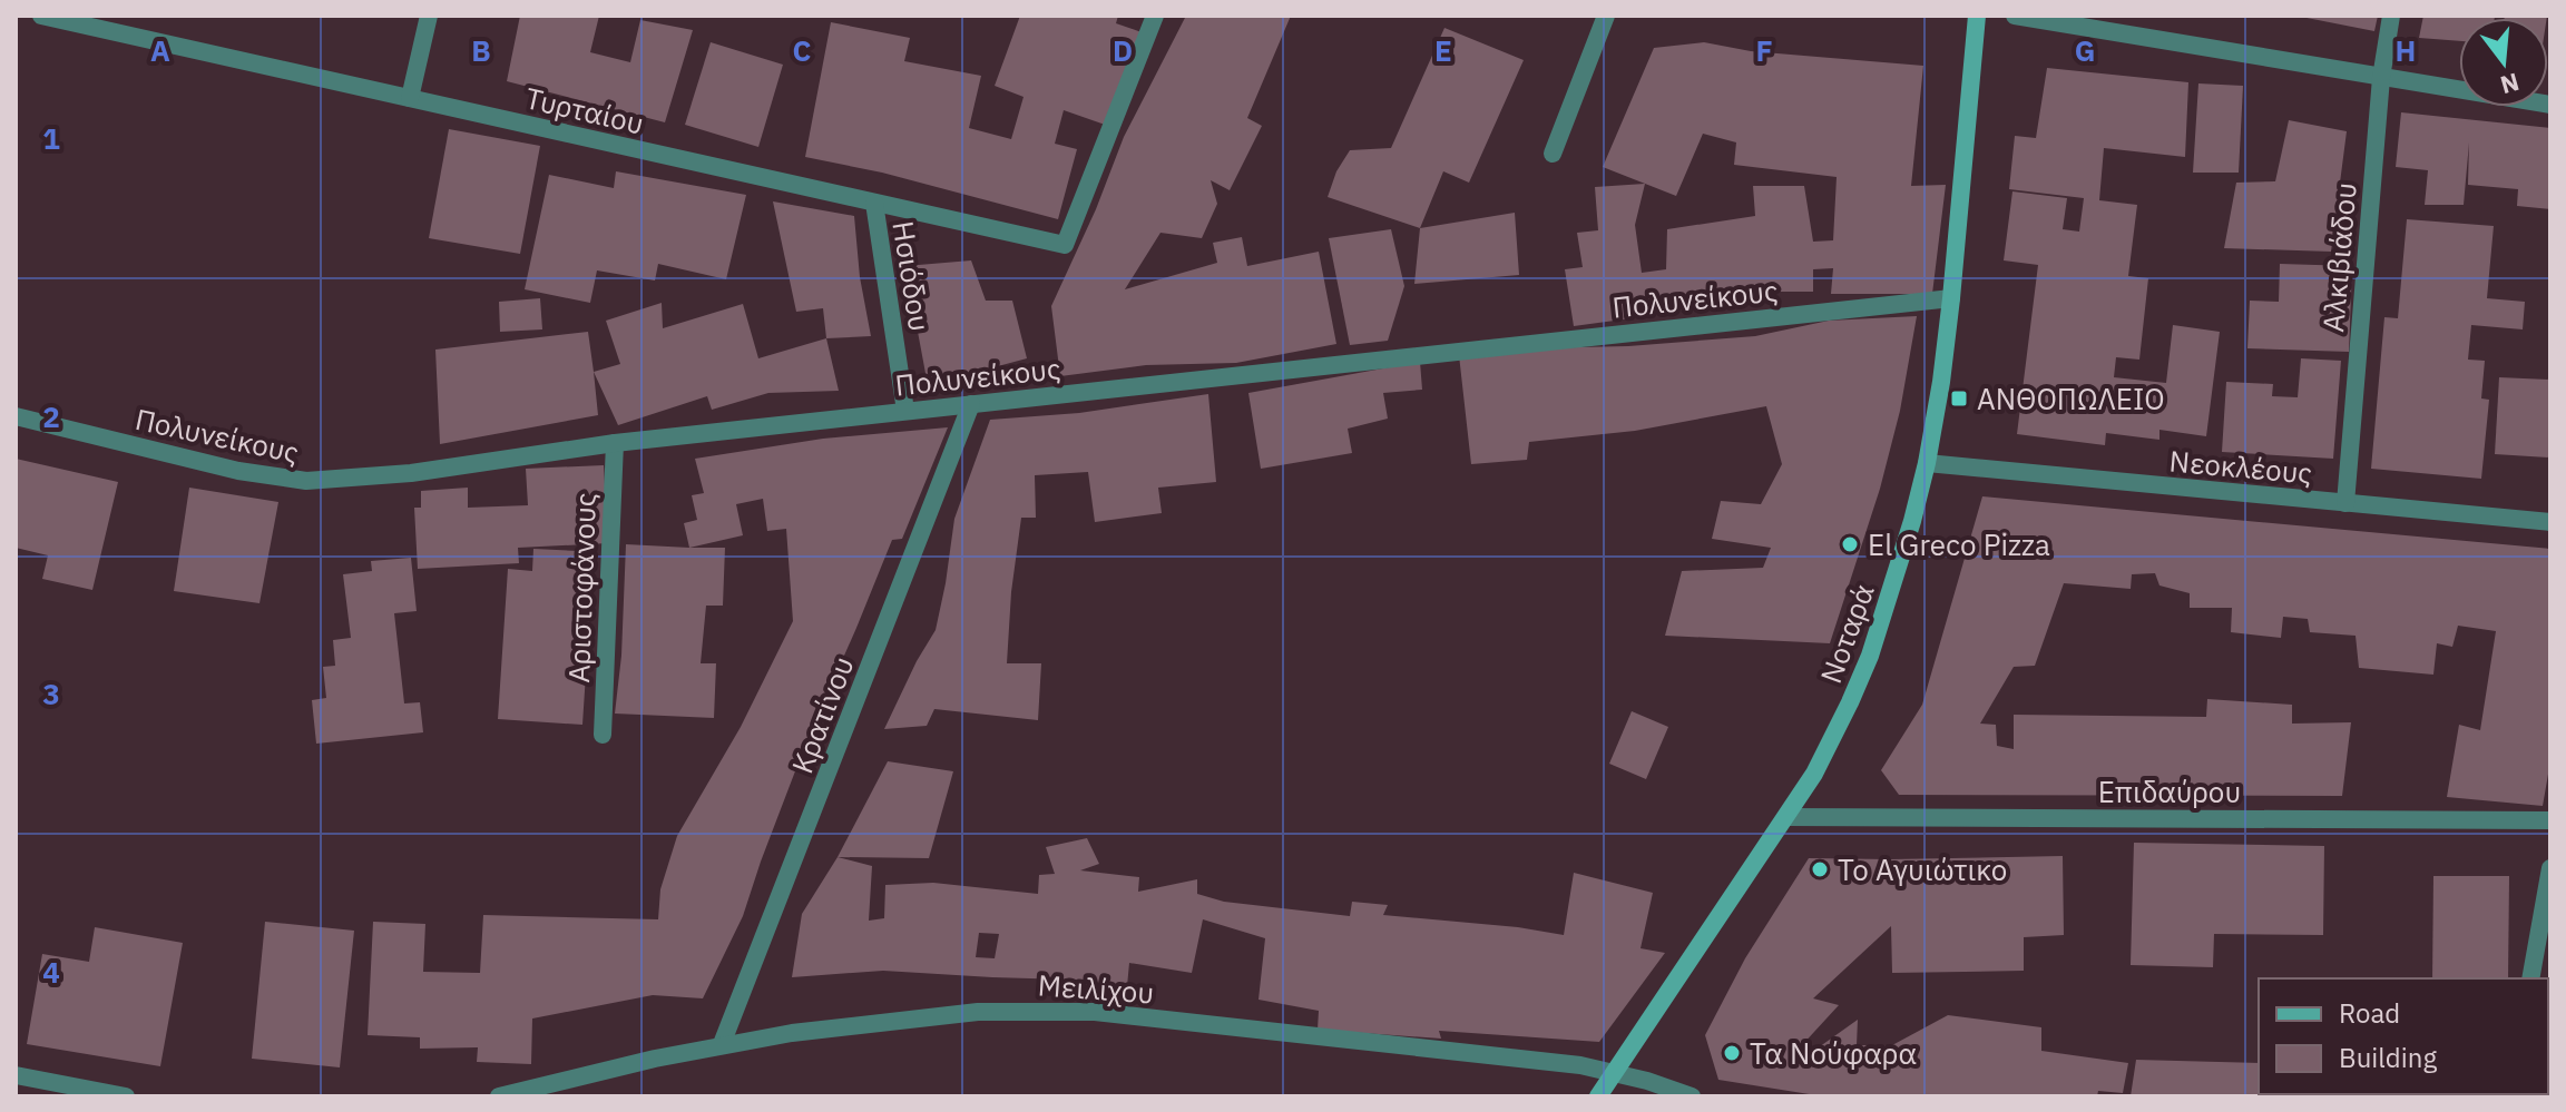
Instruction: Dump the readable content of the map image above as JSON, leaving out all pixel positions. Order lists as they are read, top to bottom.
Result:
{
  "streets": {
    "main road": ["Νοταρά"],
    "street": [
      "Τυρταίου",
      "Αλκιβιάδου",
      "Ησιόδου",
      "Πολυνείκους",
      "Νεοκλέους",
      "Αριστοφάνους",
      "Κρατίνου",
      "Επιδαύρου",
      "Μειλίχου"
    ]
  },
  "crossings": [
    ["Τυρταίου", "Ησιόδου"],
    ["Αλκιβιάδου", "Νεοκλέους"],
    ["Ησιόδου", "Πολυνείκους"],
    ["Πολυνείκους", "Αριστοφάνους"],
    ["Πολυνείκους", "Νοταρά"],
    ["Πολυνείκους", "Κρατίνου"],
    ["Νεοκλέους", "Νοταρά"],
    ["Νοταρά", "Επιδαύρου"],
    ["Νοταρά", "Μειλίχου"],
    ["Κρατίνου", "Μειλίχου"]
  ],
  "places": {
    "transit": ["ΑΝΘΟΠΩΛΕΙΟ"],
    "other": ["El Greco Pizza", "Το Αγυιώτικο", "Τα Νούφαρα"]
  },
  "legend": ["Road", "Building"],
  "north": "bottom",
  "grid": {
    "columns": [
      "A",
      "B",
      "C",
      "D",
      "E",
      "F",
      "G",
      "H"
    ],
    "rows": [
      "1",
      "2",
      "3",
      "4"
    ]
  }
}
